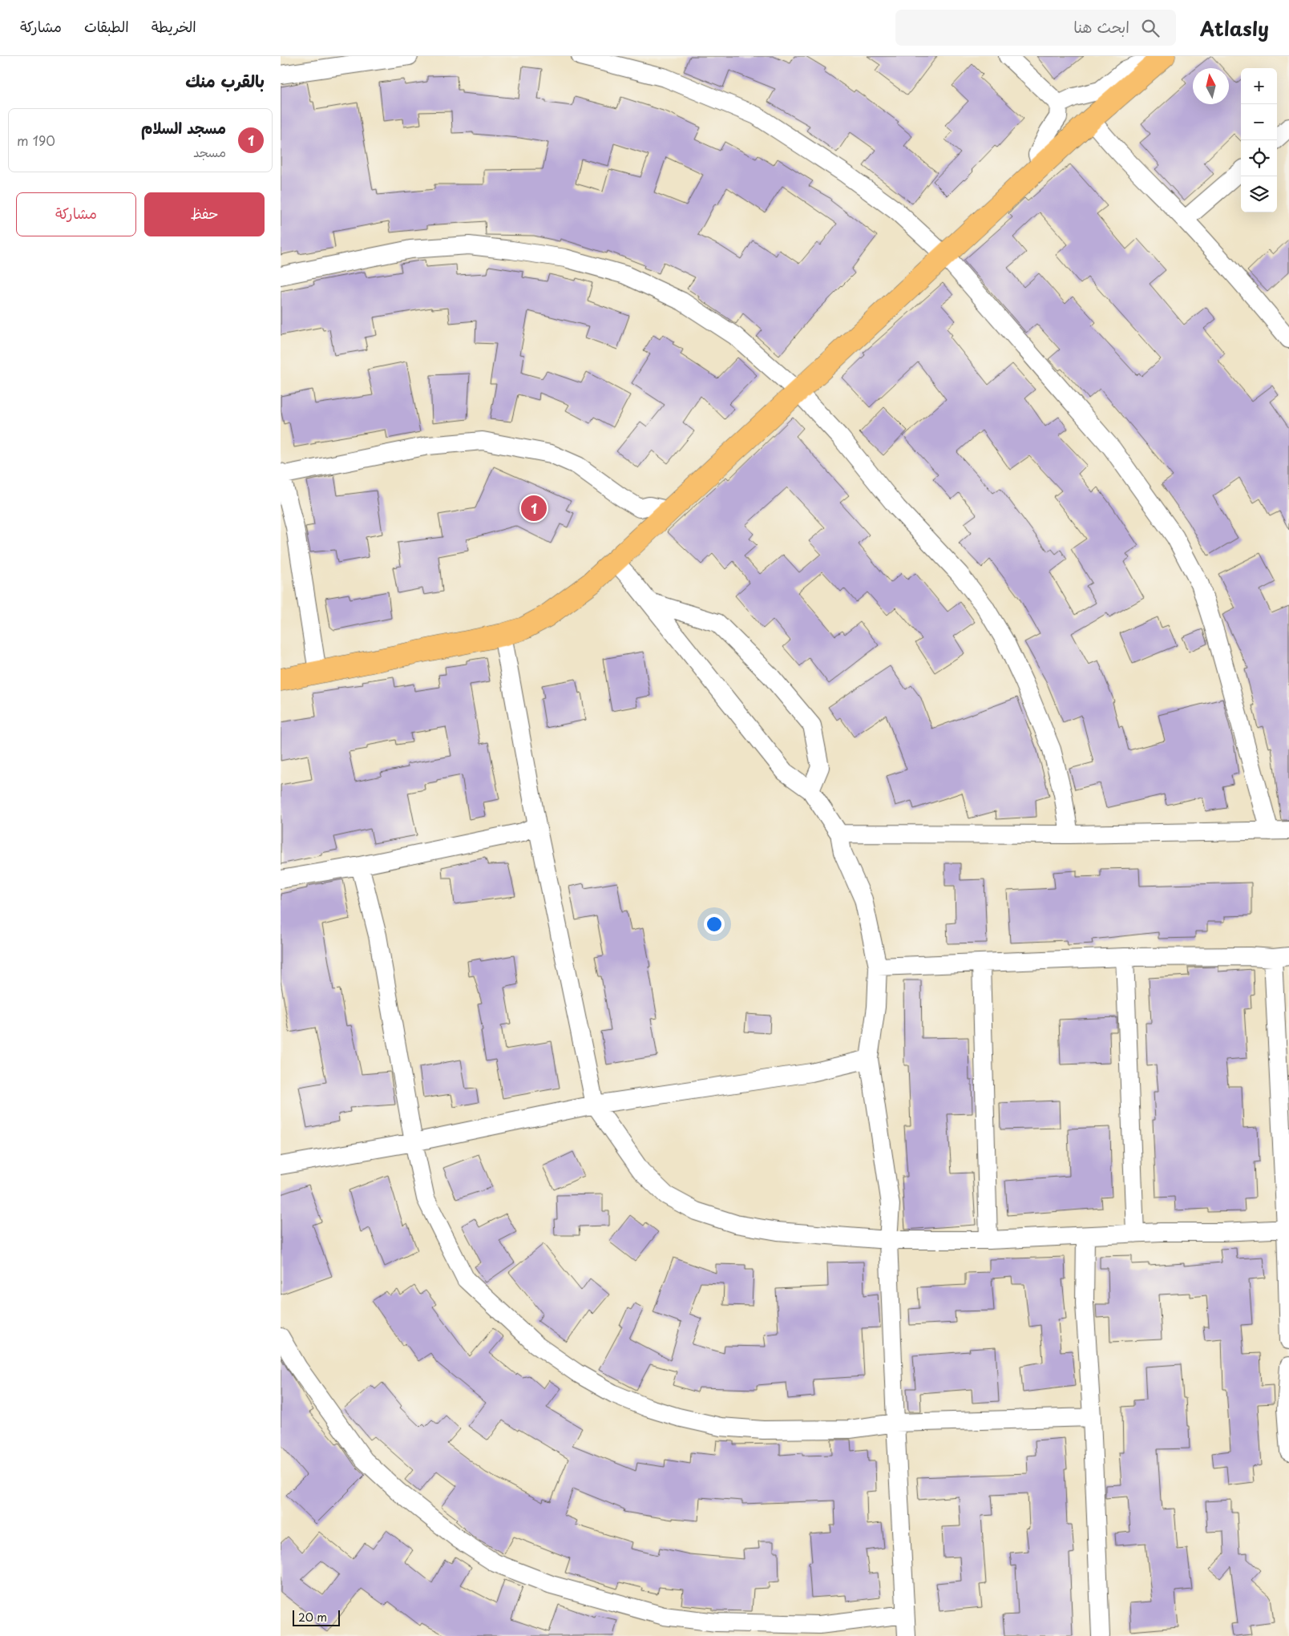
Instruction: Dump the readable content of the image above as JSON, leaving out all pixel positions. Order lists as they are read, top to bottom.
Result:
{
  "scale_bar": "20 m",
  "north": "top",
  "page": {
    "header": "Atlasly",
    "search": "ابحث هنا",
    "nav": ["الخريطة", "الطبقات", "مشاركة"],
    "heading": "بالقرب منك",
    "map_buttons": ["+", "−"],
    "list": [
      {
        "mark": "1",
        "name": "مسجد السلام",
        "note": "مسجد",
        "value": "190 m"
      }
    ],
    "buttons": ["حفظ", "مشاركة"],
    "pins": "1",
    "scale": "20 m"
  }
}
